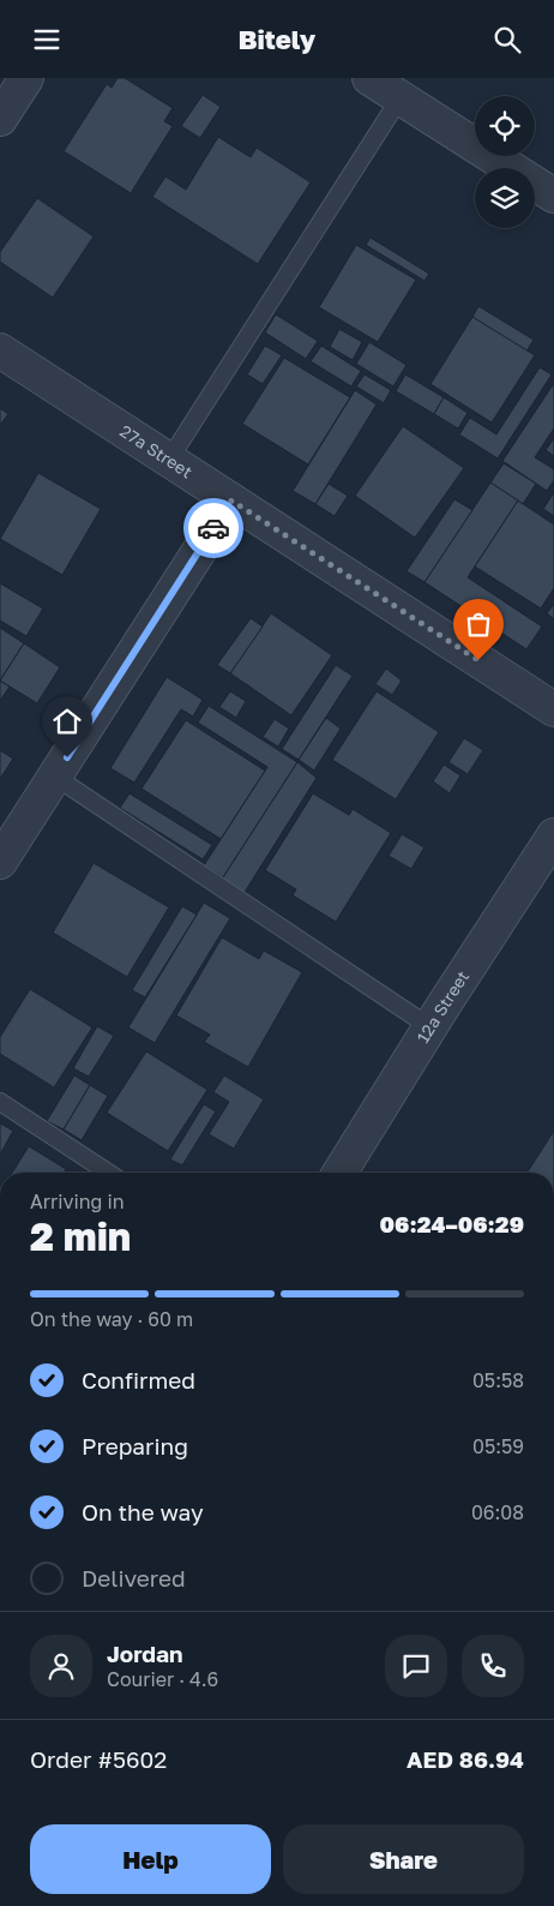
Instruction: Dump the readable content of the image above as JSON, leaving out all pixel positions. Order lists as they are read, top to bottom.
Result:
{
  "streets": {
    "street": ["27a Street", "12a Street"]
  },
  "page": {
    "header": "Bitely",
    "heading": ["2 min", "Arriving in", "06:24–06:29"],
    "panel": [
      "Jordan",
      "Courier · 4.6",
      "Order #5602",
      "AED 86.94"
    ],
    "bar": "On the way · 60 m",
    "list": [
      ["Confirmed", "05:58"],
      ["Preparing", "05:59"],
      ["On the way", "06:08"],
      "Delivered"
    ],
    "buttons": ["Help", "Share"]
  }
}
